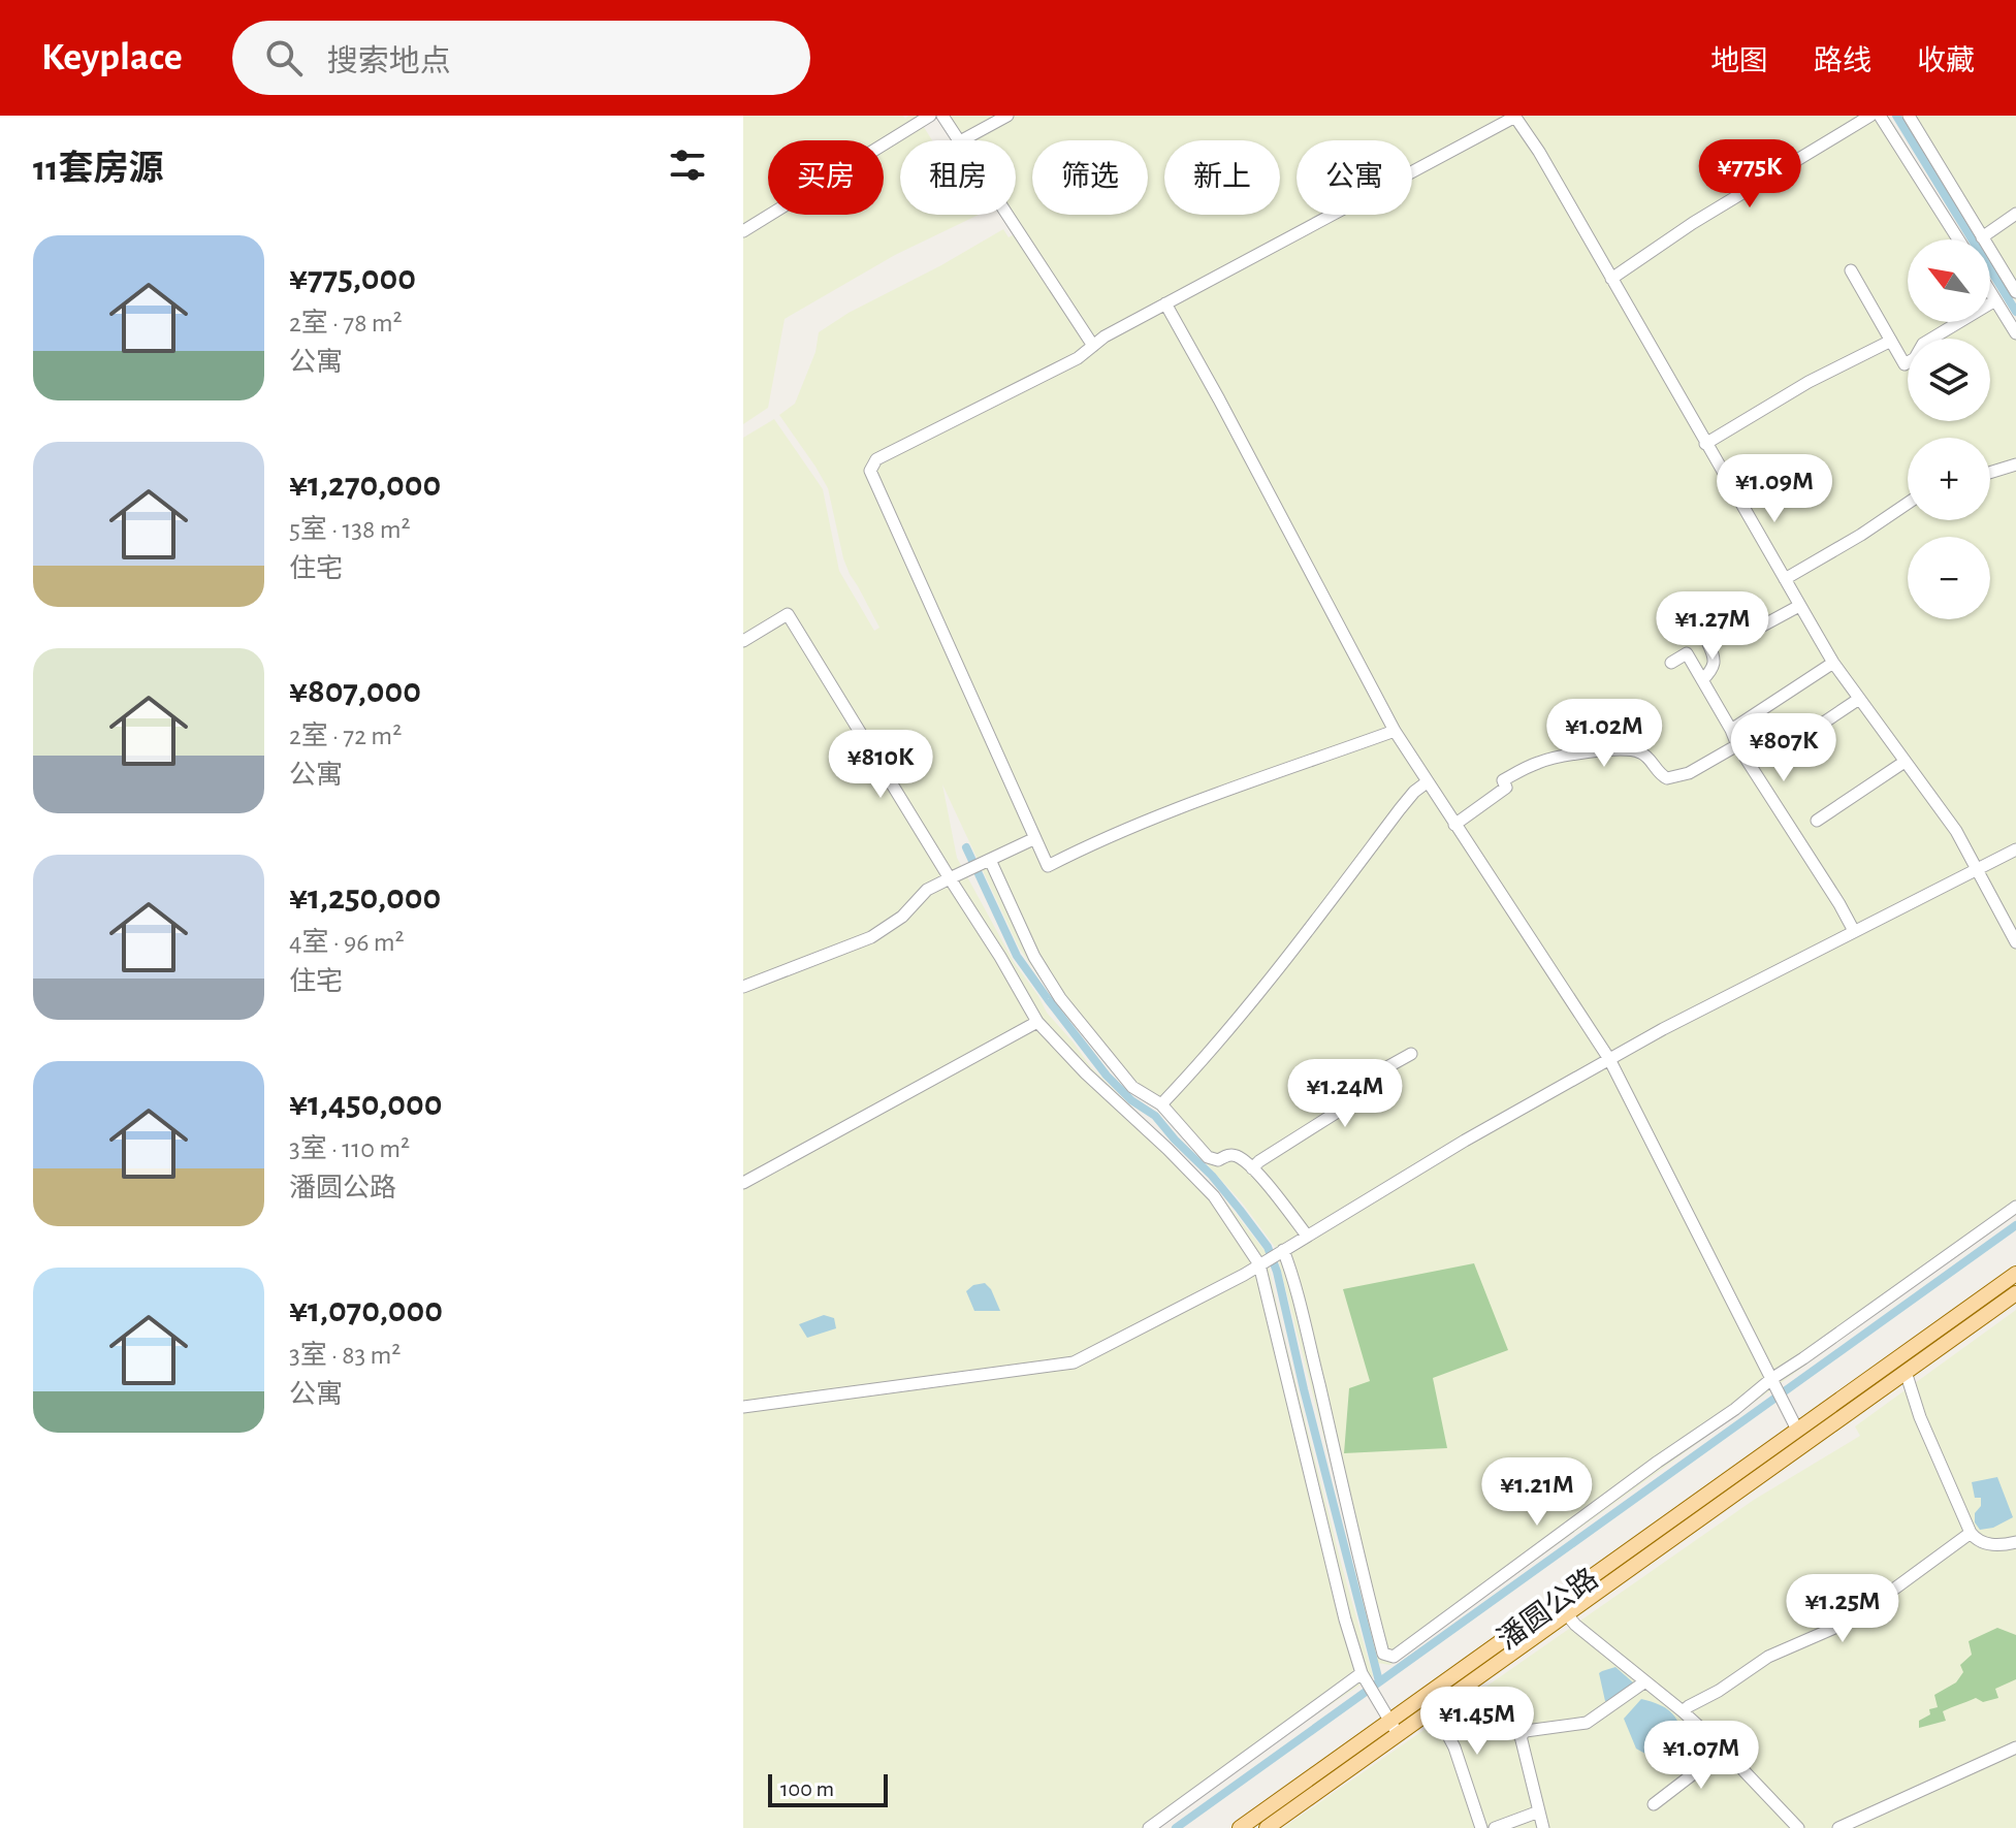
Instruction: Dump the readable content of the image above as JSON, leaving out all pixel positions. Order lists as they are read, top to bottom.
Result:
{
  "streets": {
    "main road": ["潘圆公路"]
  },
  "scale_bar": "100 m",
  "north": "top left",
  "page": {
    "header": "Keyplace",
    "search": "搜索地点",
    "nav": ["地图", "路线", "收藏"],
    "heading": "11套房源",
    "price": [
      "¥775K",
      "¥1.09M",
      "¥1.27M",
      "¥1.02M",
      "¥807K",
      "¥810K",
      "¥1.24M",
      "¥1.21M",
      "¥1.25M",
      "¥1.45M",
      "¥1.07M"
    ],
    "chip": [
      "买房",
      "租房",
      "筛选",
      "新上",
      "公寓"
    ],
    "list": [
      {
        "name": "¥775,000",
        "note": "2室 · 78 m² · 公寓"
      },
      {
        "name": "¥1,270,000",
        "note": "5室 · 138 m² · 住宅"
      },
      {
        "name": "¥807,000",
        "note": "2室 · 72 m² · 公寓"
      },
      {
        "name": "¥1,250,000",
        "note": "4室 · 96 m² · 住宅"
      },
      {
        "name": "¥1,450,000",
        "note": "3室 · 110 m² · 潘圆公路"
      },
      {
        "name": "¥1,070,000",
        "note": "3室 · 83 m² · 公寓"
      }
    ],
    "map_buttons": ["+", "−"],
    "scale": "100 m"
  }
}
